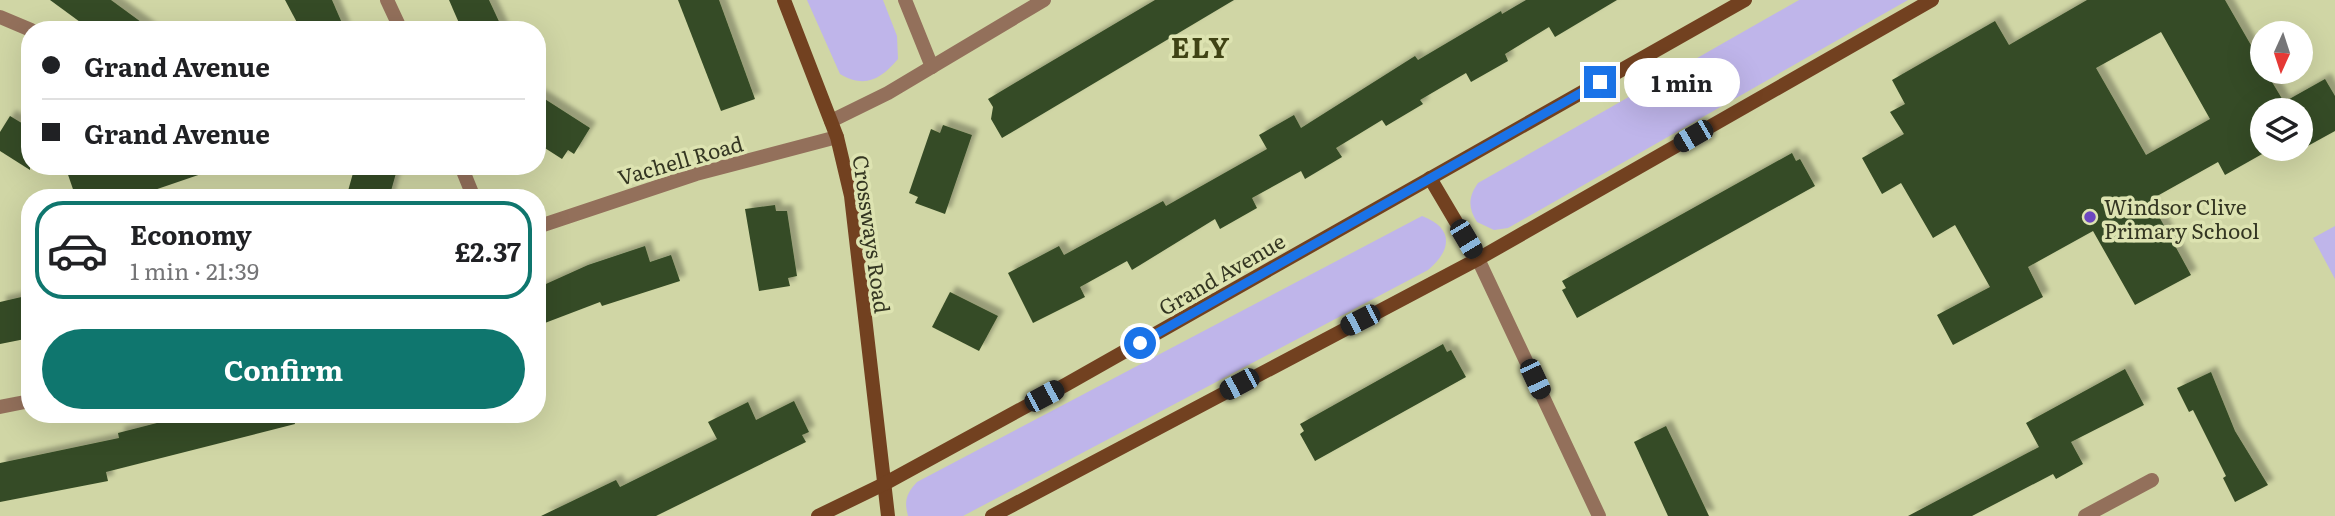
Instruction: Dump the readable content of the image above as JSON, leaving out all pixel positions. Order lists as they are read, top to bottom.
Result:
{
  "streets": {
    "street": ["Vachell Road", "Crossways Road", "Grand Avenue"]
  },
  "crossings": [
    ["Vachell Road", "Crossways Road"],
    ["Crossways Road", "Grand Avenue"]
  ],
  "districts": ["ELY"],
  "places": ["Windsor Clive Primary School"],
  "north": "bottom",
  "page": {
    "banner": ["Grand Avenue", "Grand Avenue"],
    "bubble": "1 min",
    "list": [
      {
        "name": "Economy",
        "note": "1 min · 21:39",
        "value": "£2.37"
      }
    ],
    "buttons": "Confirm"
  }
}
